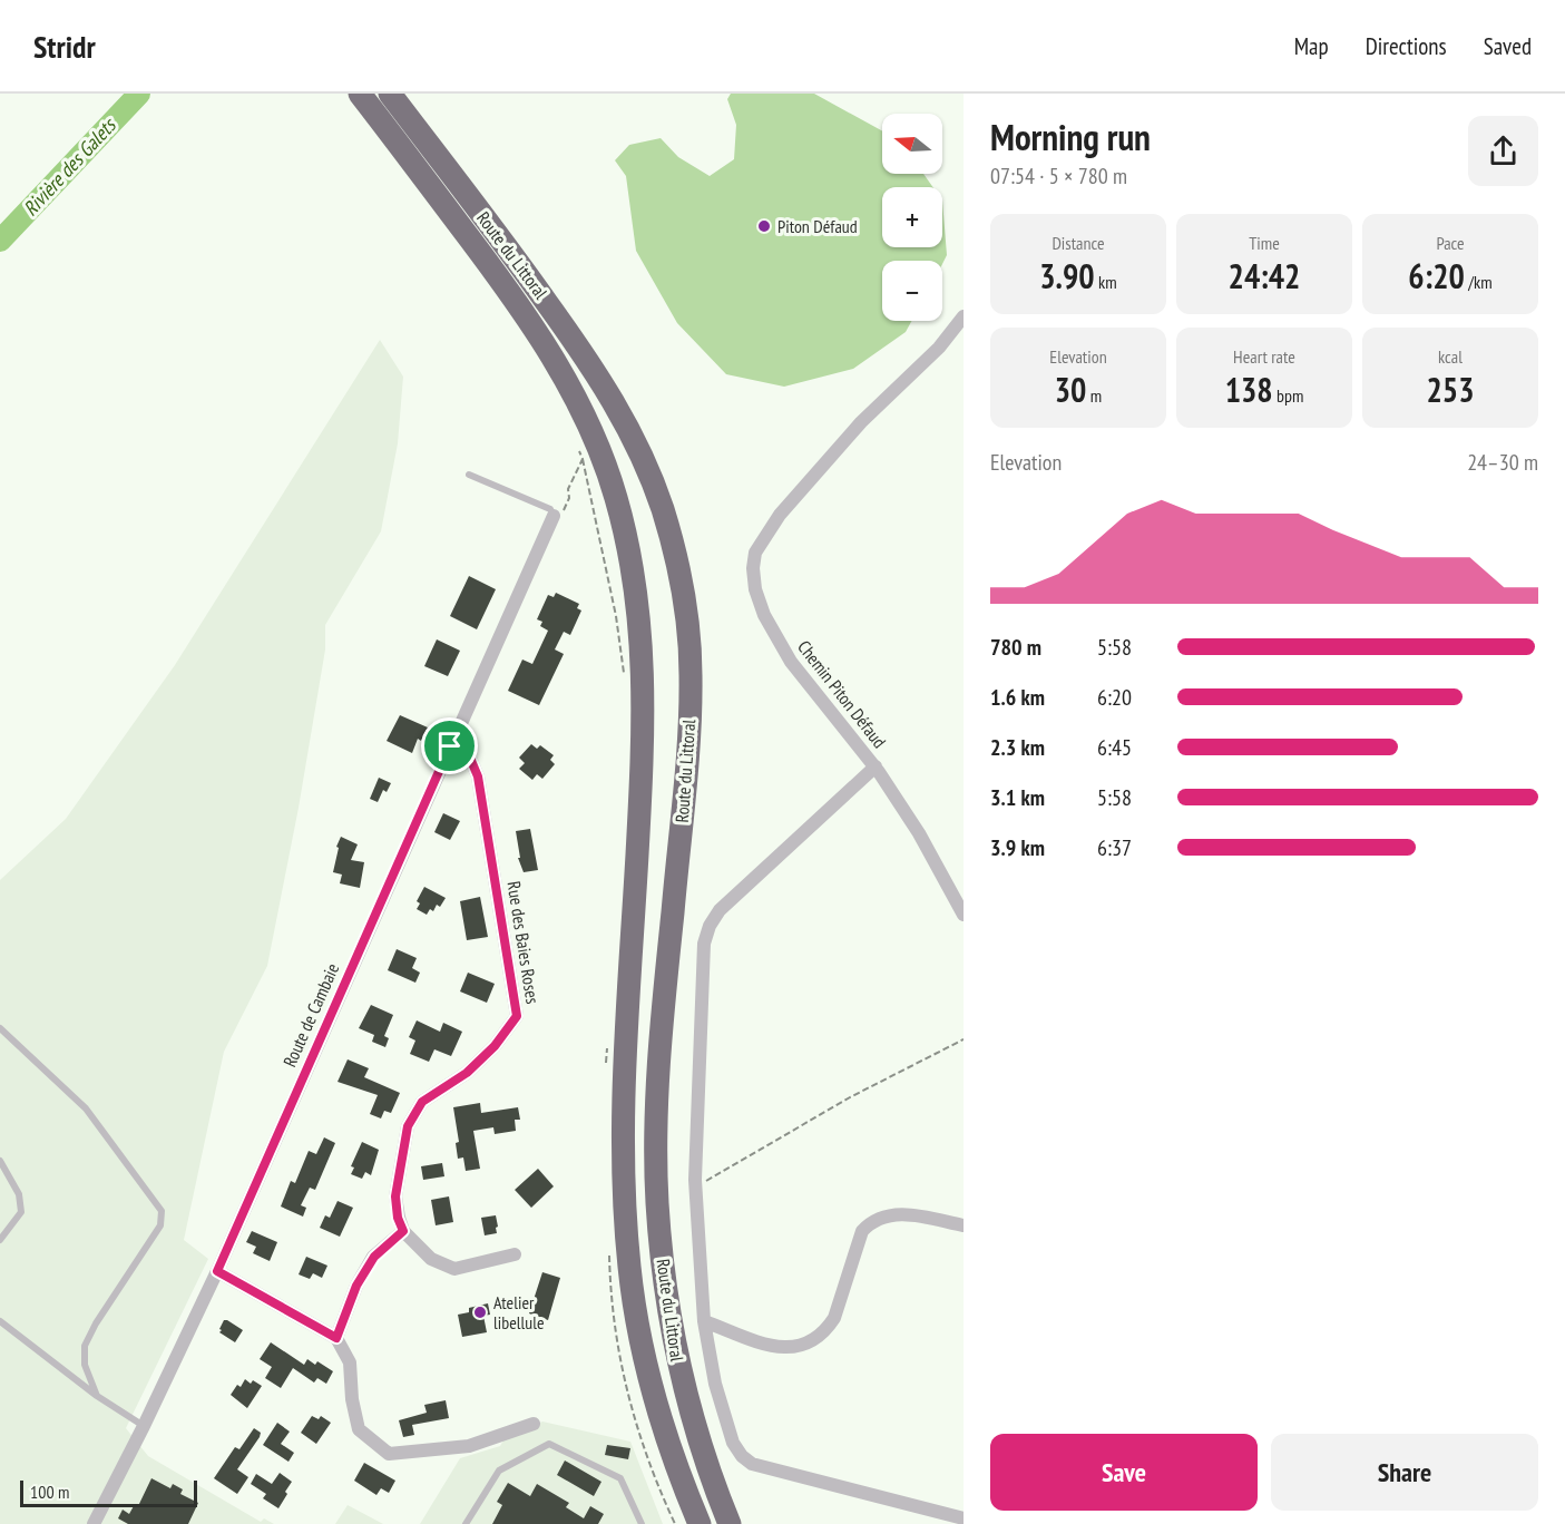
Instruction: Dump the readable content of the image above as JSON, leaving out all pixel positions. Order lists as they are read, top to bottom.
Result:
{
  "streets": {
    "highway": ["Route du Littoral"],
    "street": ["Chemin Piton Défaud", "Rue des Baies Roses", "Route de Cambaie"]
  },
  "crossings": [
    ["Rue des Baies Roses", "Route de Cambaie"]
  ],
  "water": ["Rivière des Galets"],
  "places": ["Piton Défaud", "Atelier libellule"],
  "scale_bar": "100 m",
  "north": "left",
  "page": {
    "header": "Stridr",
    "nav": ["Map", "Directions", "Saved"],
    "heading": ["Morning run", "07:54 · 5 × 780 m"],
    "map_buttons": ["+", "−"],
    "stats": [
      ["Distance", "3.90 km"],
      ["Time", "24:42"],
      ["Pace", "6:20 /km"],
      ["Elevation", "30 m"],
      ["Heart rate", "138 bpm"],
      ["kcal", "253"]
    ],
    "chart": ["Elevation", "24–30 m"],
    "list": [
      {
        "name": "780 m",
        "note": "5:58"
      },
      {
        "name": "1.6 km",
        "note": "6:20"
      },
      {
        "name": "2.3 km",
        "note": "6:45"
      },
      {
        "name": "3.1 km",
        "note": "5:58"
      },
      {
        "name": "3.9 km",
        "note": "6:37"
      }
    ],
    "buttons": ["Save", "Share"],
    "scale": "100 m"
  }
}
